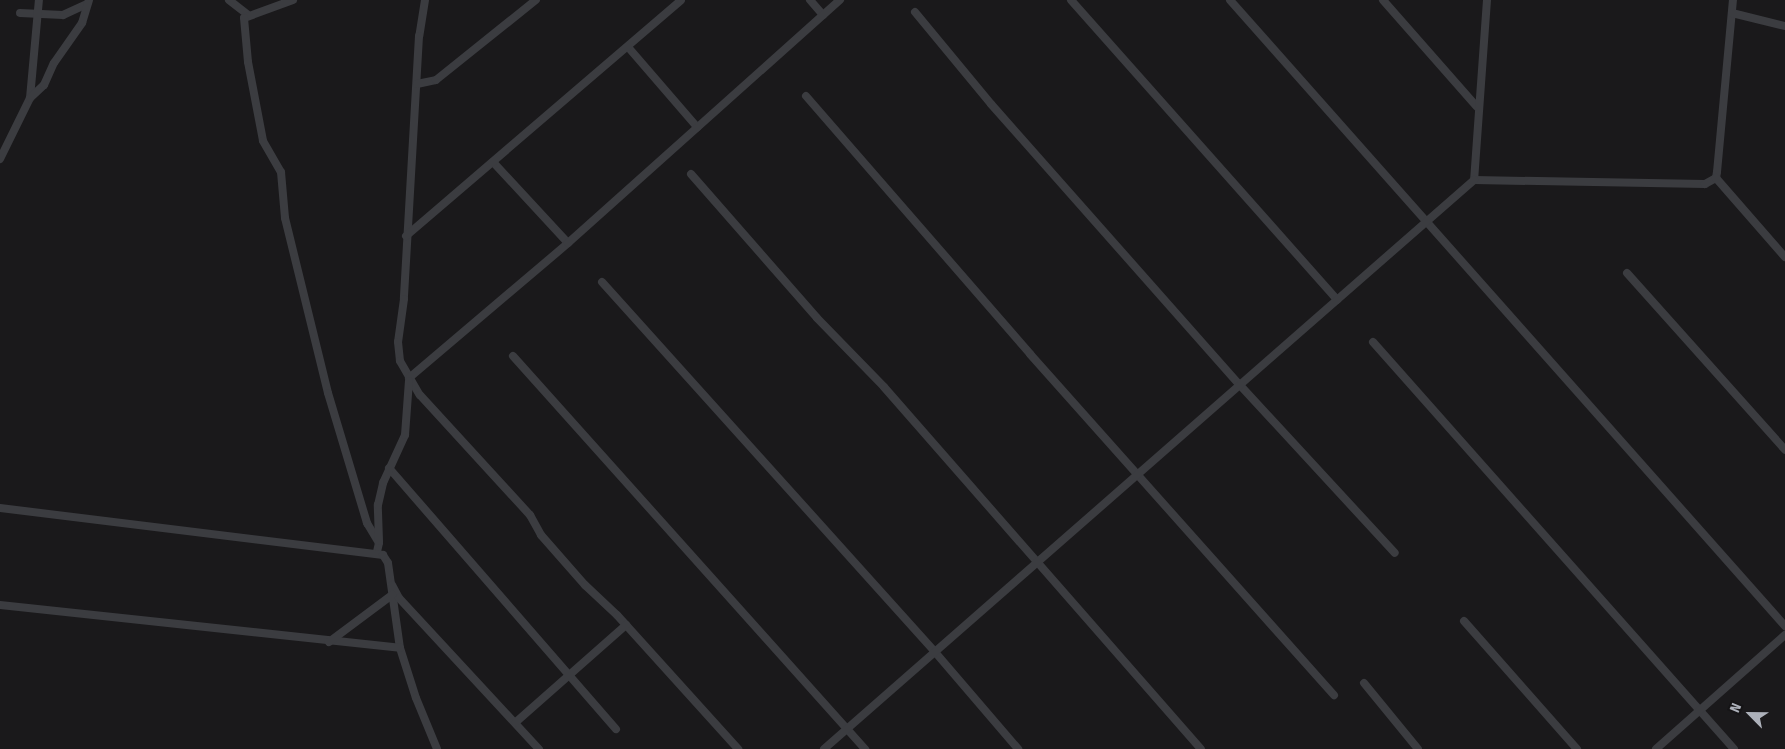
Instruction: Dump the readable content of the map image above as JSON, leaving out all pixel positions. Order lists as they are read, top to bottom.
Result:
{
  "north": "top left"
}
